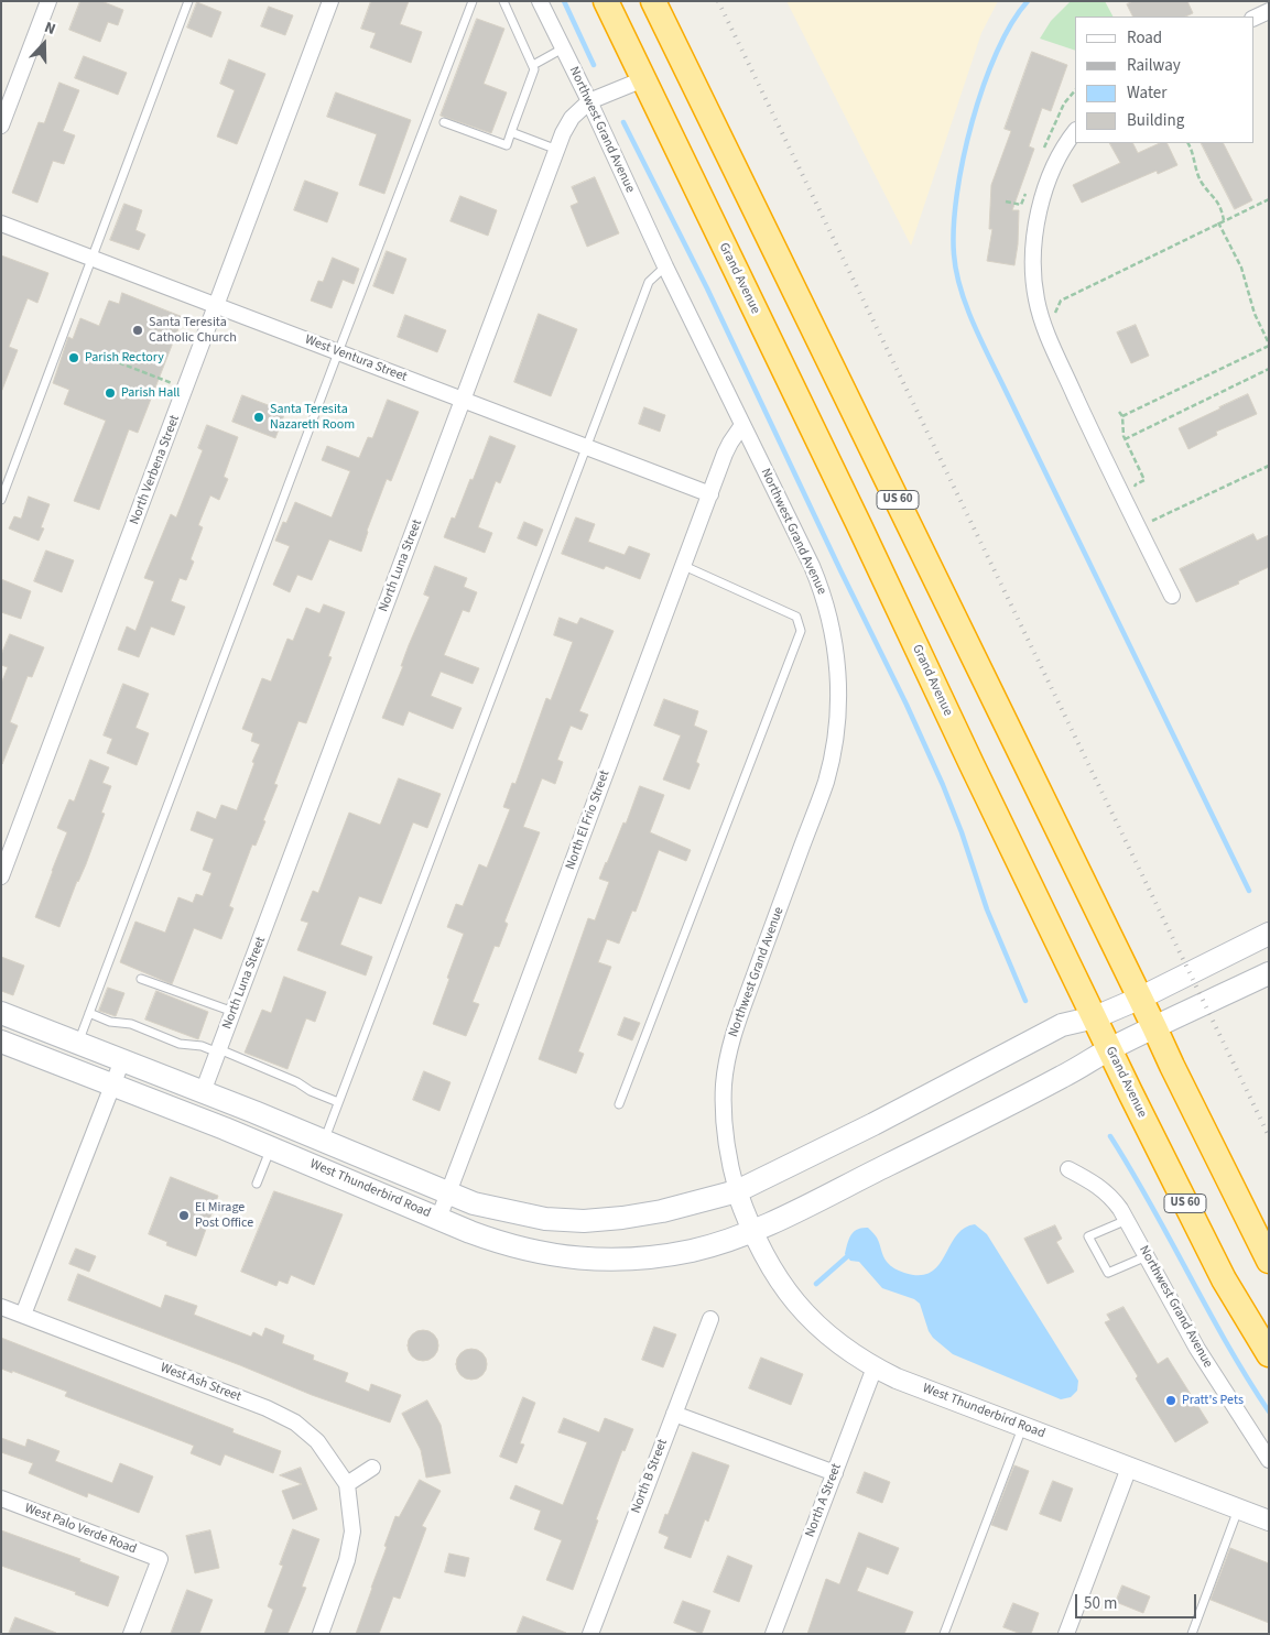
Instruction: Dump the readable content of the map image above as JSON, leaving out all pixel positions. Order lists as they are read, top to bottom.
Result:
{
  "streets": {
    "highway": ["Grand Avenue", "US 60"],
    "main road": ["West Thunderbird Road"],
    "street": [
      "Northwest Grand Avenue",
      "West Ventura Street",
      "North Verbena Street",
      "North Luna Street",
      "North El Frio Street",
      "West Ash Street",
      "North B Street",
      "North A Street",
      "West Palo Verde Road"
    ]
  },
  "crossings": [
    ["Northwest Grand Avenue", "North Luna Street"],
    ["Northwest Grand Avenue", "North El Frio Street"],
    ["Northwest Grand Avenue", "West Thunderbird Road"],
    ["Grand Avenue", "North Luna Street"],
    ["Grand Avenue", "West Thunderbird Road"],
    ["West Ventura Street", "North Verbena Street"],
    ["West Ventura Street", "North Luna Street"],
    ["West Ventura Street", "North El Frio Street"],
    ["US 60", "West Thunderbird Road"],
    ["North Luna Street", "West Thunderbird Road"],
    ["North El Frio Street", "West Thunderbird Road"],
    ["West Thunderbird Road", "North A Street"]
  ],
  "places": [
    "Santa Teresita Catholic Church",
    "Parish Rectory",
    "Parish Hall",
    "Santa Teresita Nazareth Room",
    "El Mirage Post Office",
    "Pratt's Pets"
  ],
  "legend": [
    "Road",
    "Railway",
    "Water",
    "Building"
  ],
  "scale_bar": "50 m",
  "north": "top"
}
